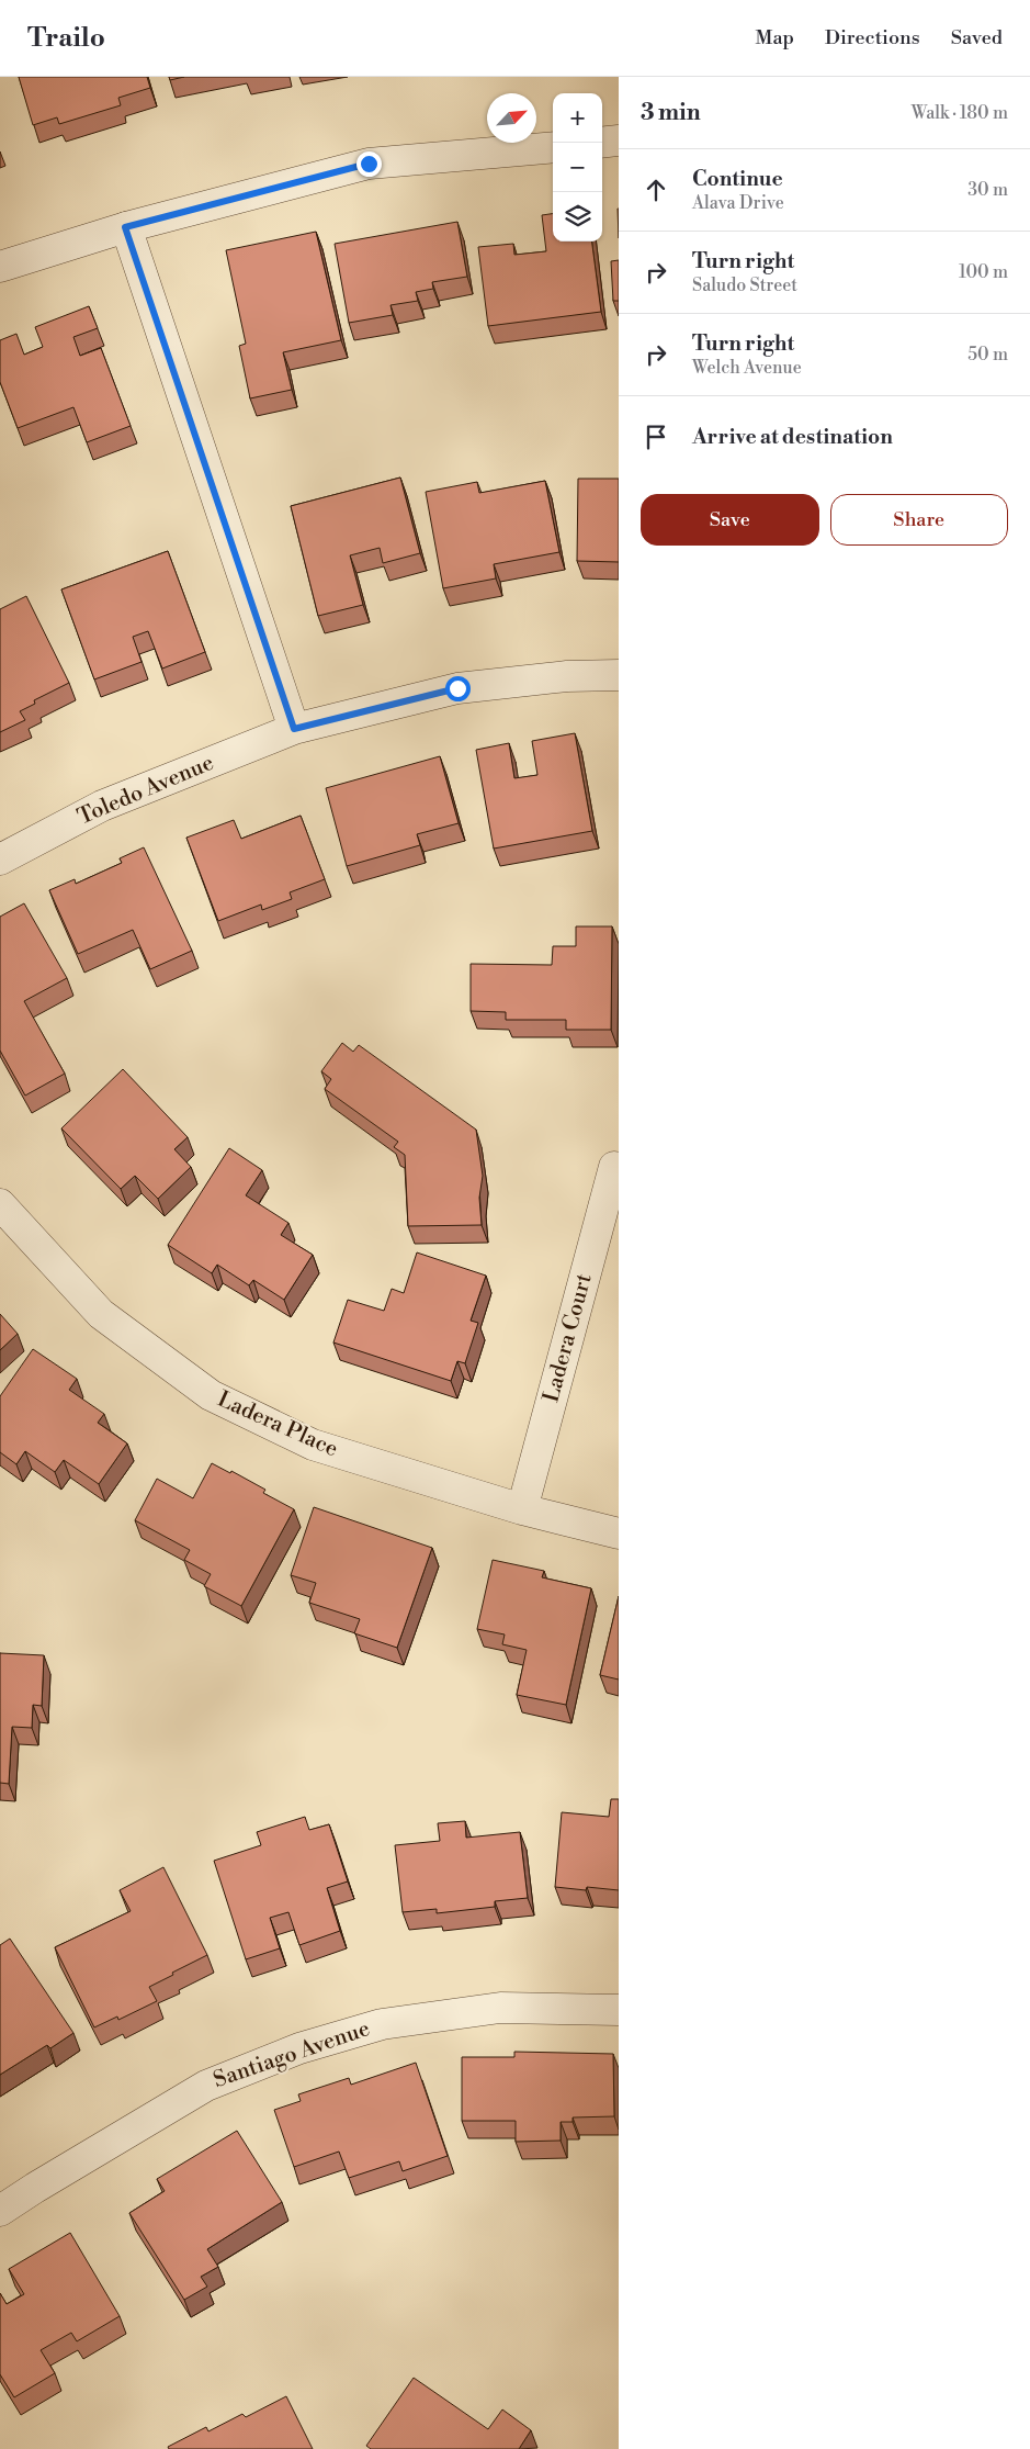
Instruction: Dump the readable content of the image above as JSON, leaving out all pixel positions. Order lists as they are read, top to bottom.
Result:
{
  "streets": {
    "street": [
      "Toledo Avenue",
      "Ladera Court",
      "Ladera Place",
      "Santiago Avenue"
    ]
  },
  "crossings": [
    ["Ladera Court", "Ladera Place"]
  ],
  "north": "top right",
  "page": {
    "header": "Trailo",
    "nav": ["Map", "Directions", "Saved"],
    "heading": ["3 min", "Walk · 180 m"],
    "map_buttons": ["+", "−"],
    "list": [
      ["Continue", "Alava Drive", "30 m"],
      ["Turn right", "Saludo Street", "100 m"],
      ["Turn right", "Welch Avenue", "50 m"],
      "Arrive at destination"
    ],
    "buttons": ["Save", "Share"]
  }
}
